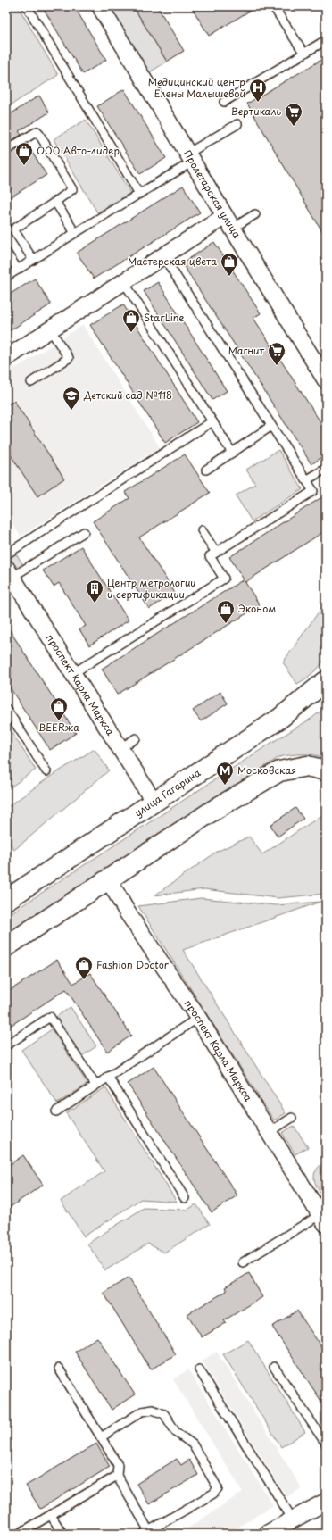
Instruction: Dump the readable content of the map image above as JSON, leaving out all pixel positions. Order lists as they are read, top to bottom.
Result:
{
  "streets": {
    "main road": ["улица Гагарина"],
    "street": ["Пролетарская улица", "проспект Карла Маркса"]
  },
  "crossings": [
    ["проспект Карла Маркса", "улица Гагарина"]
  ],
  "places": {
    "hospital": ["Медицинский центр Елены Малышевой"],
    "supermarket": ["Вертикаль", "Магнит"],
    "shop": [
      "ООО Авто-лидер",
      "Мастерская цвета",
      "StarLine",
      "Эконом",
      "BEERжа",
      "Fashion Doctor"
    ],
    "school or university": ["Детский сад №118"],
    "building": ["Центр метрологии и сертификации"],
    "metro station": ["Московская"]
  }
}
